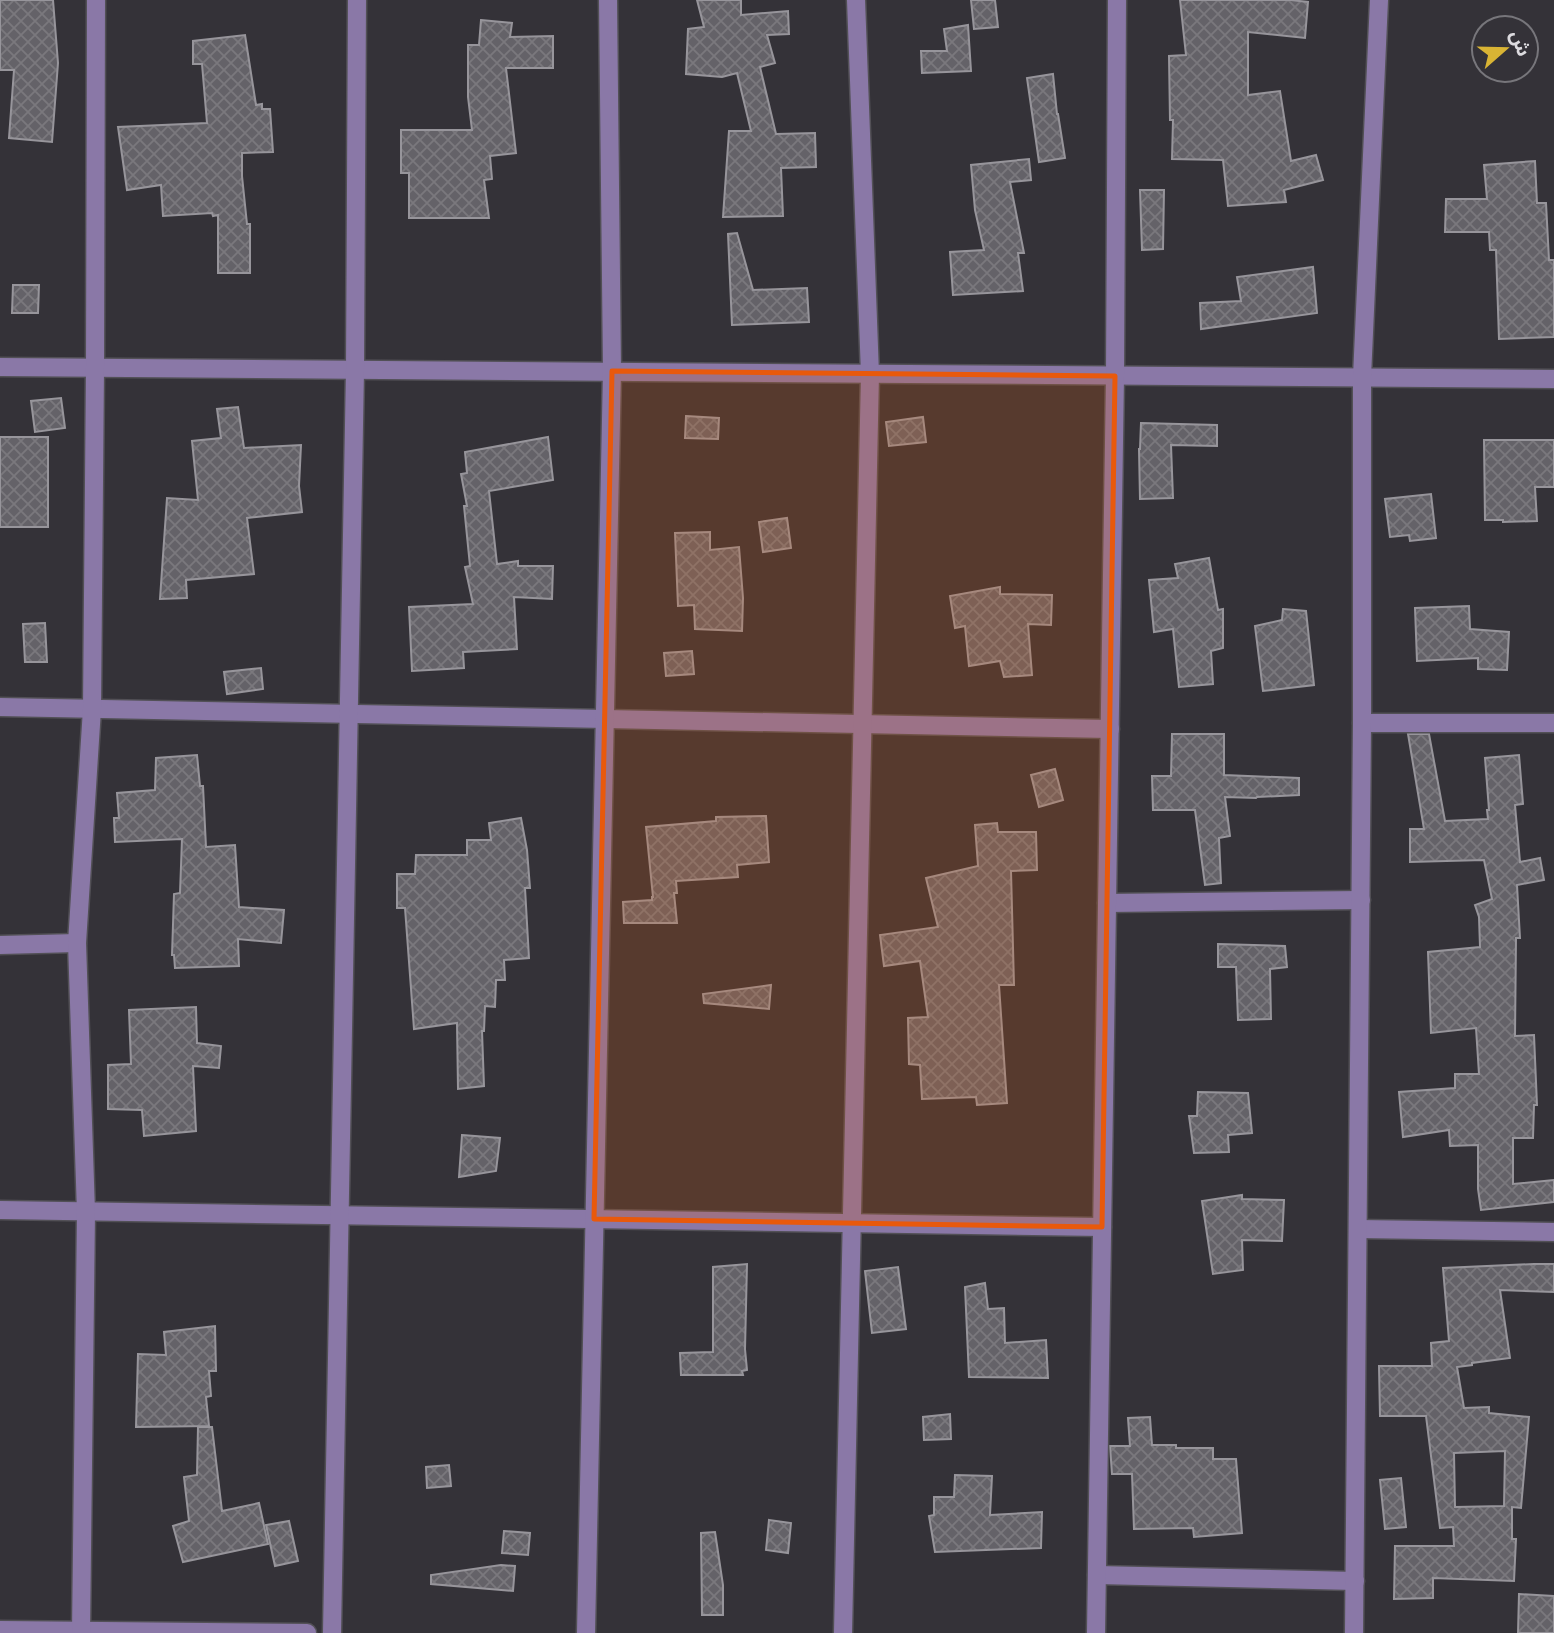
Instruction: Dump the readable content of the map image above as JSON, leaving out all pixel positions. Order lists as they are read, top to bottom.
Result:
{
  "north": "right"
}
